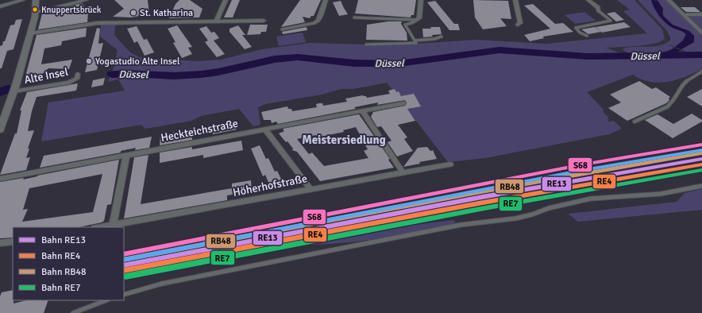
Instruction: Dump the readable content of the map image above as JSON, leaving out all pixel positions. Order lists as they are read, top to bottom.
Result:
{
  "streets": {
    "street": ["Alte Insel", "Heckteichstraße", "Höherhofstraße"]
  },
  "districts": ["Meistersiedlung"],
  "water": ["Düssel"],
  "places": ["Knuppertsbrück", "St. Katharina", "Yogastudio Alte Insel"],
  "lines": [
    "transit line S68",
    "rail line RB48",
    "rail line RE13",
    "rail line RE4",
    "rail line RE7"
  ],
  "legend": [
    "Bahn RE13",
    "Bahn RE4",
    "Bahn RB48",
    "Bahn RE7"
  ]
}
